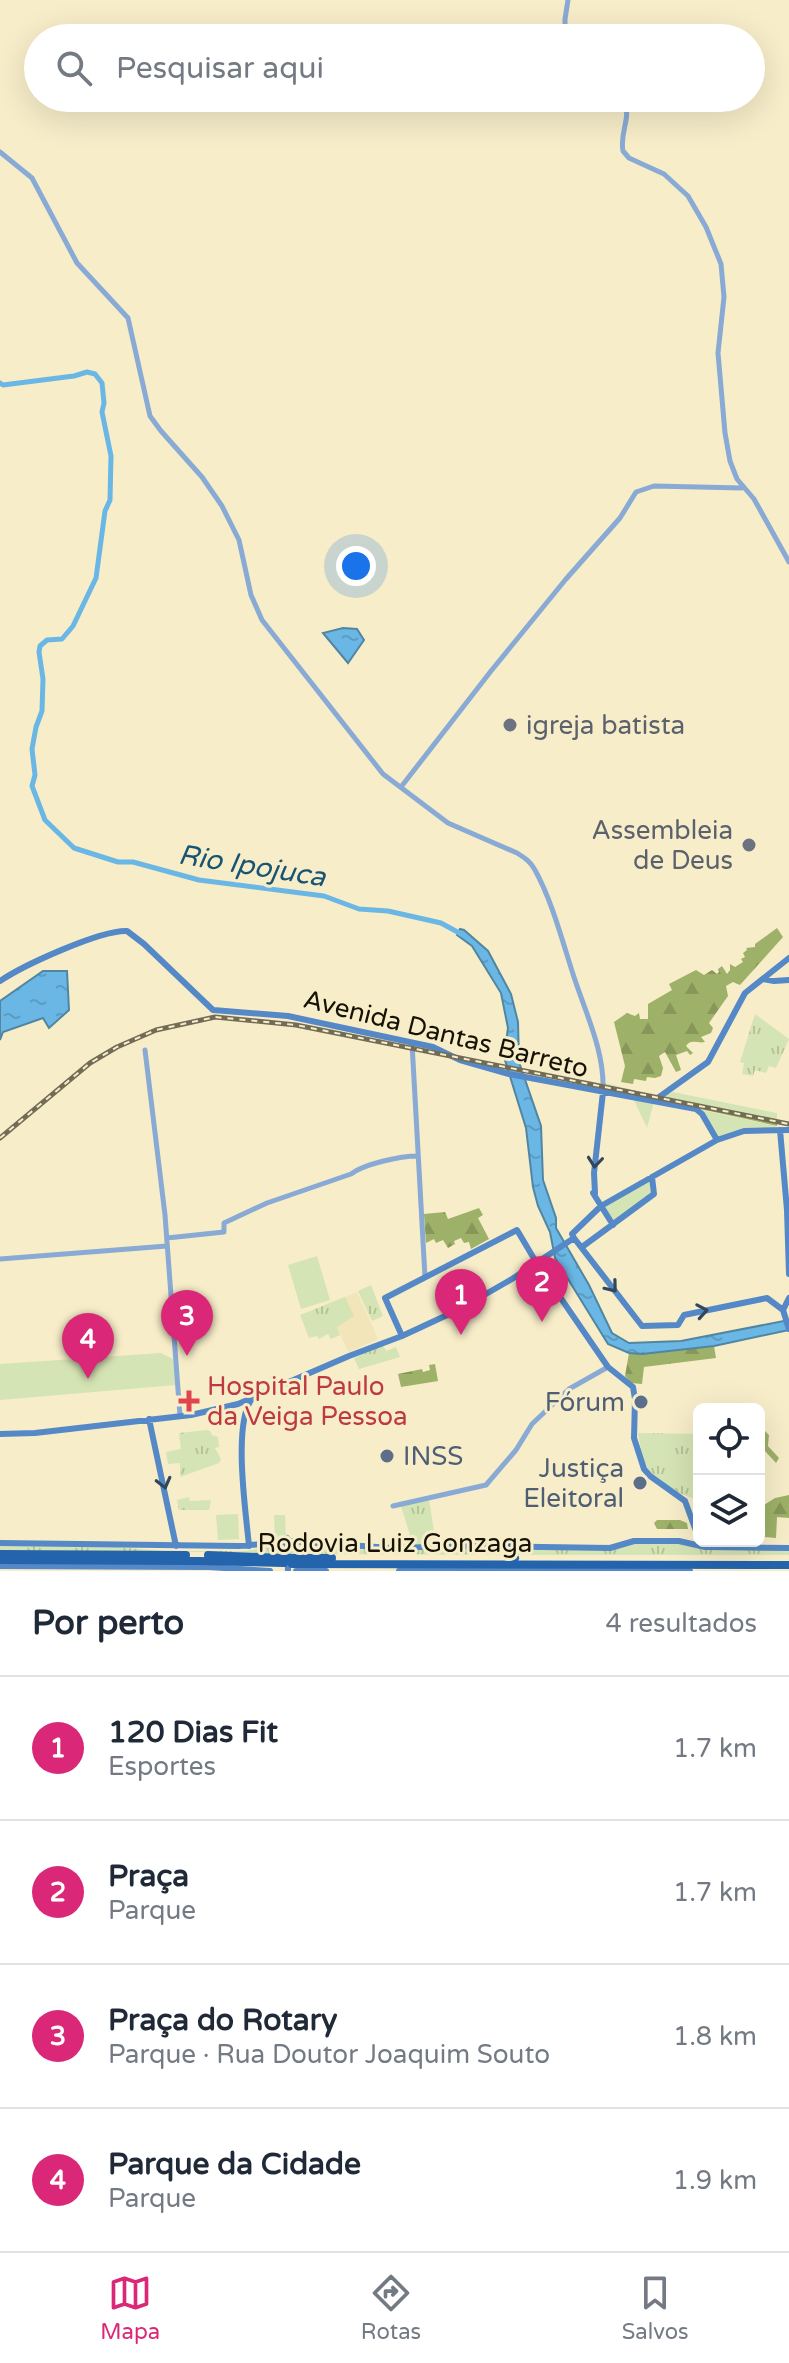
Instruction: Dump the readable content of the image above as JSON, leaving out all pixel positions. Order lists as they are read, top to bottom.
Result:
{
  "streets": {
    "highway": ["Rodovia Luiz Gonzaga"],
    "main road": ["Avenida Dantas Barreto"]
  },
  "water": ["Rio Ipojuca"],
  "places": {
    "other": [
      "igreja batista",
      "Assembleia de Deus",
      "Fórum",
      "INSS",
      "Justiça Eleitoral"
    ],
    "health": ["Hospital Paulo da Veiga Pessoa"]
  },
  "page": {
    "search": "Pesquisar aqui",
    "pins": [
      "2",
      "1",
      "3",
      "4"
    ],
    "heading": ["Por perto", "4 resultados"],
    "list": [
      {
        "mark": "1",
        "name": "120 Dias Fit",
        "note": "Esportes",
        "value": "1.7 km"
      },
      {
        "mark": "2",
        "name": "Praça",
        "note": "Parque",
        "value": "1.7 km"
      },
      {
        "mark": "3",
        "name": "Praça do Rotary",
        "note": "Parque · Rua Doutor Joaquim Souto",
        "value": "1.8 km"
      },
      {
        "mark": "4",
        "name": "Parque da Cidade",
        "note": "Parque",
        "value": "1.9 km"
      }
    ],
    "nav": ["Mapa", "Rotas", "Salvos"]
  }
}
